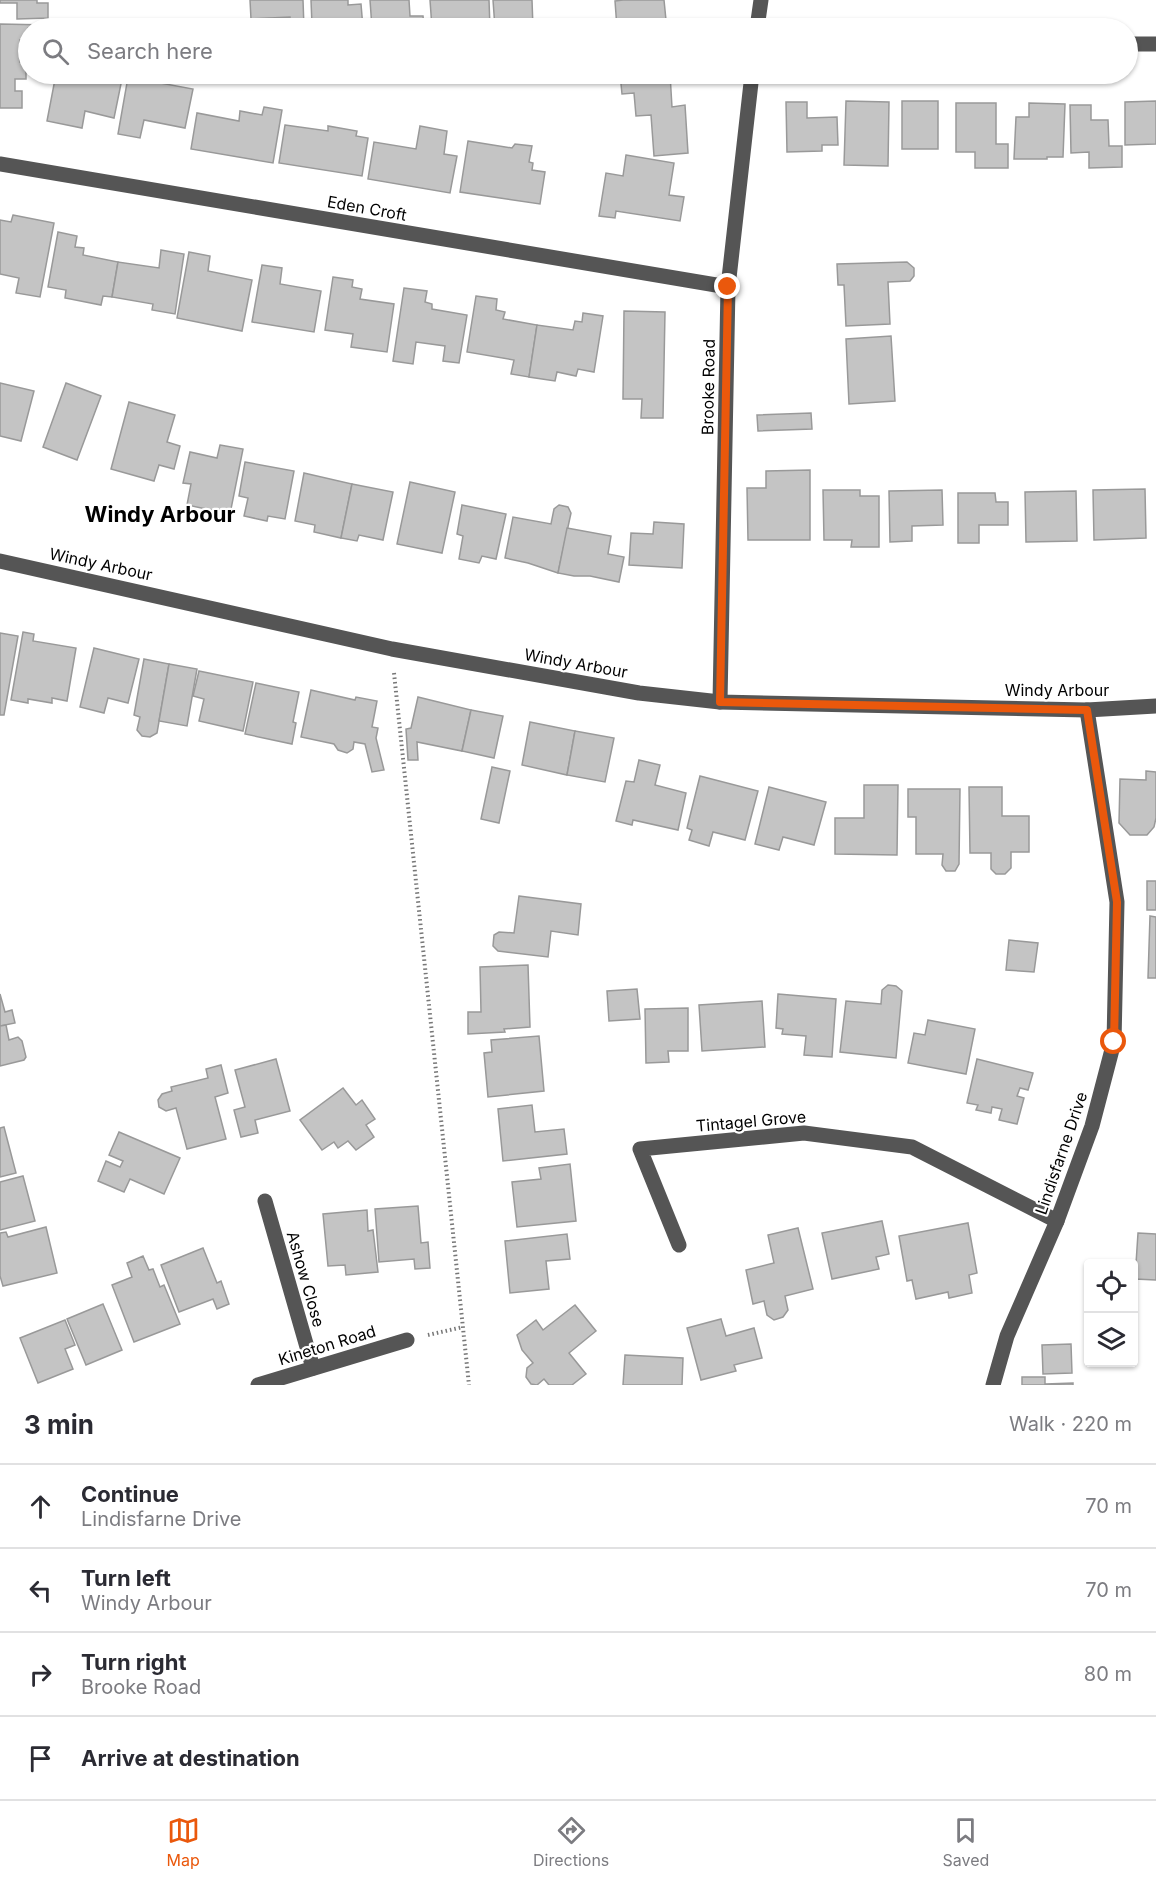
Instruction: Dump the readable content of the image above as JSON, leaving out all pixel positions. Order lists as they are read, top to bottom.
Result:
{
  "streets": {
    "street": [
      "Eden Croft",
      "Brooke Road",
      "Windy Arbour",
      "Tintagel Grove",
      "Lindisfarne Drive",
      "Ashow Close",
      "Kineton Road"
    ]
  },
  "crossings": [
    ["Eden Croft", "Brooke Road"],
    ["Brooke Road", "Windy Arbour"],
    ["Windy Arbour", "Lindisfarne Drive"],
    ["Tintagel Grove", "Lindisfarne Drive"],
    ["Ashow Close", "Kineton Road"]
  ],
  "districts": ["Windy Arbour"],
  "page": {
    "search": "Search here",
    "heading": ["3 min", "Walk · 220 m"],
    "list": [
      ["Continue", "Lindisfarne Drive", "70 m"],
      ["Turn left", "Windy Arbour", "70 m"],
      ["Turn right", "Brooke Road", "80 m"],
      "Arrive at destination"
    ],
    "nav": ["Map", "Directions", "Saved"]
  }
}
